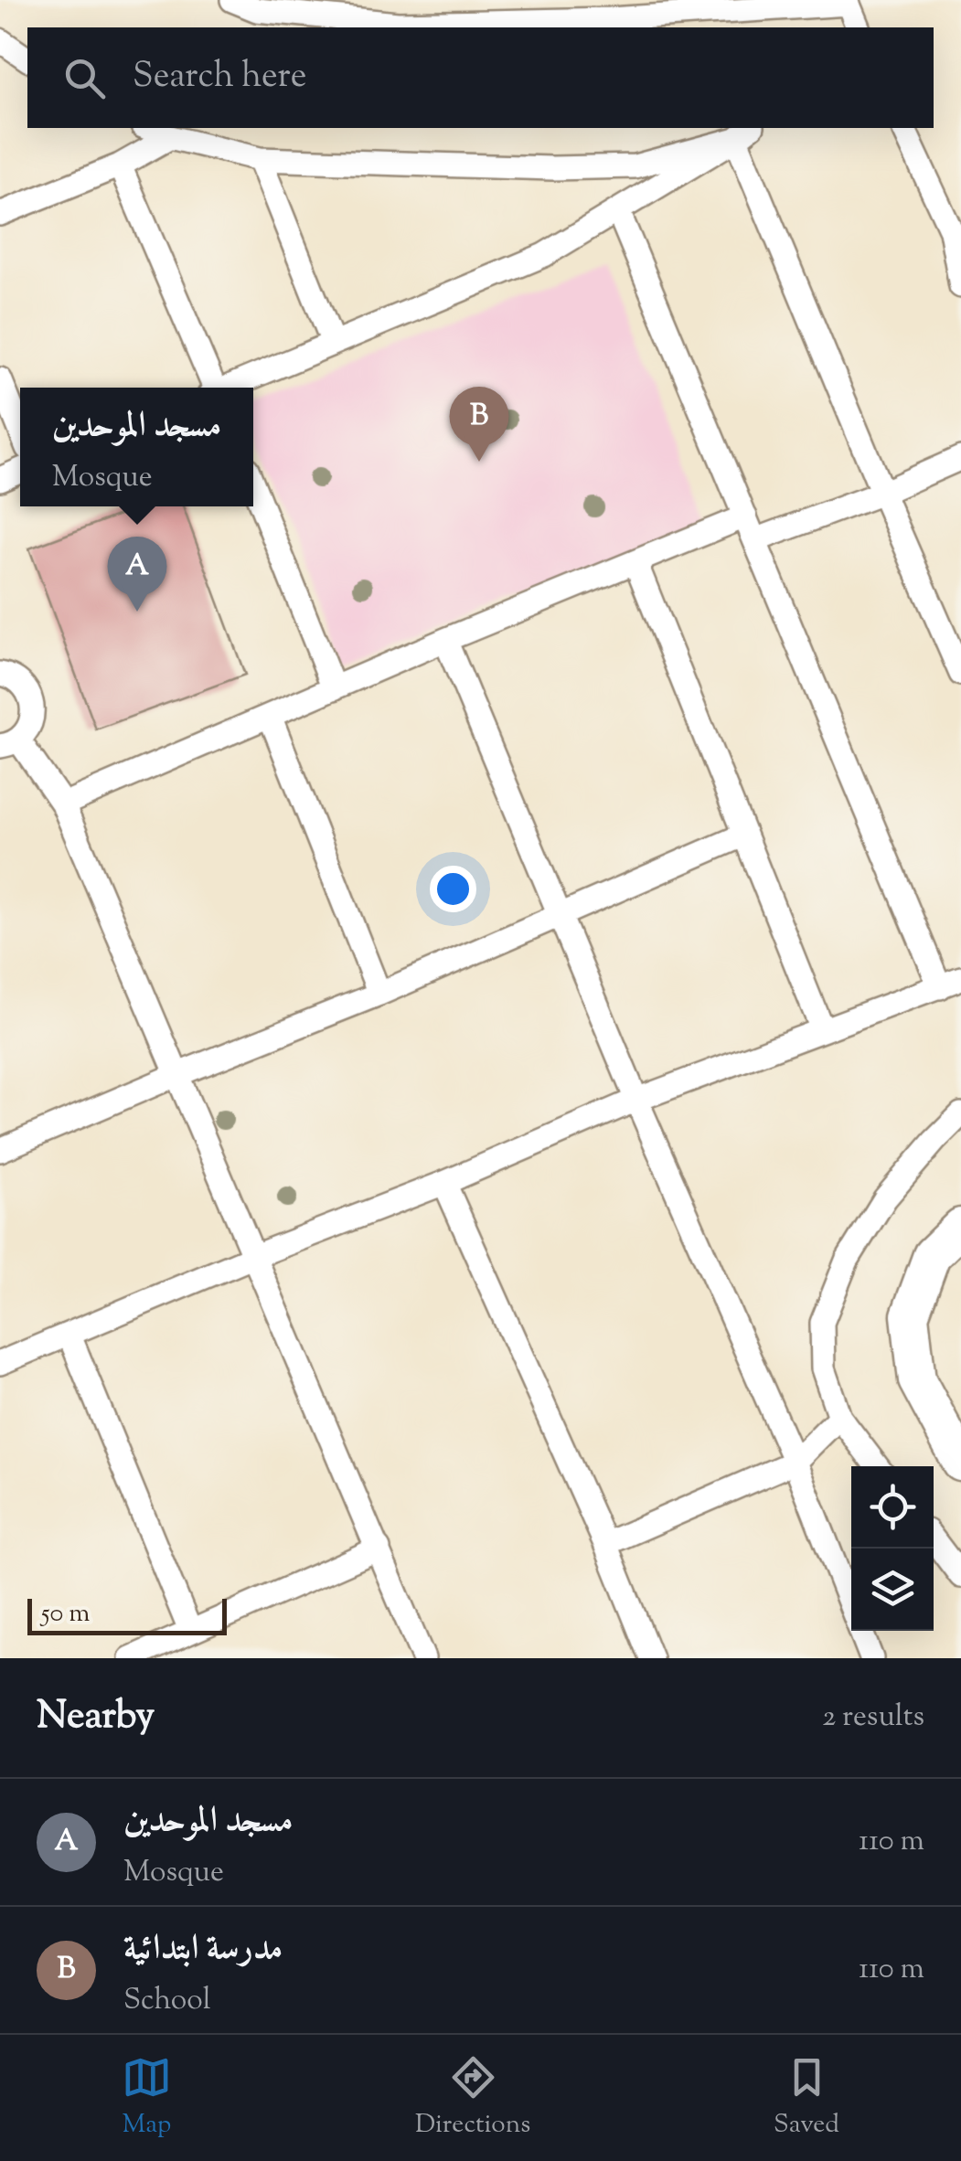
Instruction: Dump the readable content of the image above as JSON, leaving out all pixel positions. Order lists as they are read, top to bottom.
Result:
{
  "scale_bar": "50 m",
  "page": {
    "search": "Search here",
    "pins": ["B", "A"],
    "popup": ["مسجد الموحدين", "Mosque"],
    "scale": "50 m",
    "heading": ["Nearby", "2 results"],
    "list": [
      {
        "mark": "A",
        "name": "مسجد الموحدين",
        "note": "Mosque",
        "value": "110 m"
      },
      {
        "mark": "B",
        "name": "مدرسة ابتدائية",
        "note": "School",
        "value": "110 m"
      }
    ],
    "nav": ["Map", "Directions", "Saved"]
  }
}
